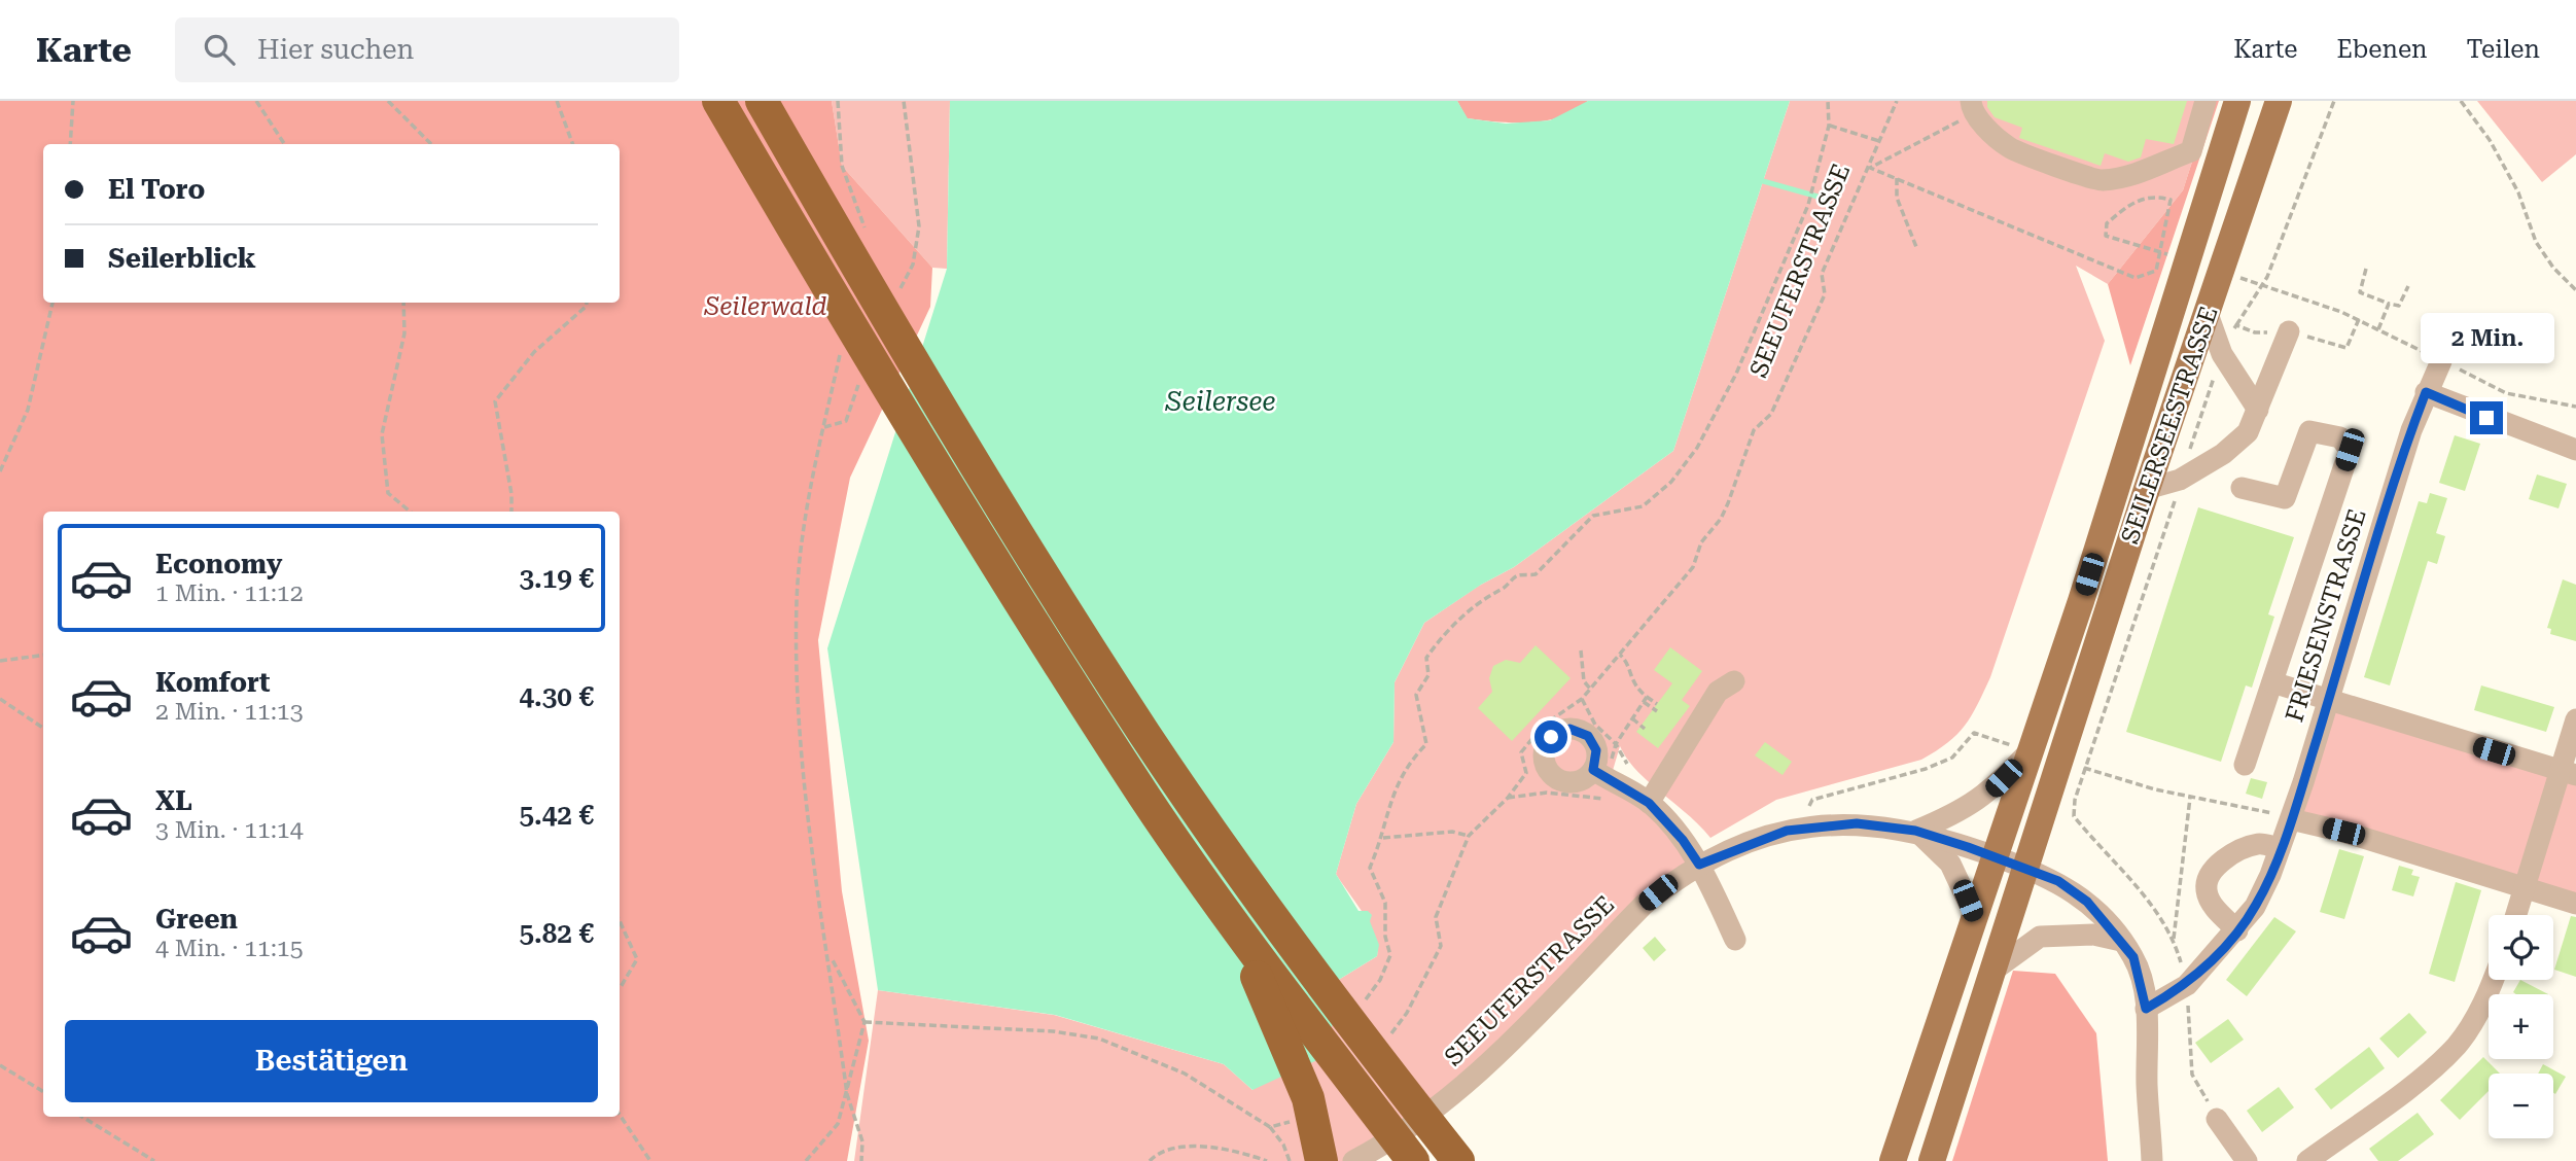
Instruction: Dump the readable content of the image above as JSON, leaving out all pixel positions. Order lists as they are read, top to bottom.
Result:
{
  "streets": {
    "main road": ["SEILERSEESTRASSE"],
    "street": ["SEEUFERSTRASSE", "FRIESENSTRASSE"]
  },
  "crossings": [
    ["SEEUFERSTRASSE", "SEILERSEESTRASSE"],
    ["SEEUFERSTRASSE", "FRIESENSTRASSE"]
  ],
  "water": ["Seilersee"],
  "parks": ["Seilerwald"],
  "page": {
    "header": "Karte",
    "search": "Hier suchen",
    "nav": ["Karte", "Ebenen", "Teilen"],
    "banner": ["El Toro", "Seilerblick"],
    "bubble": "2 Min.",
    "list": [
      {
        "name": "Economy",
        "note": "1 Min. · 11:12",
        "value": "3.19 €"
      },
      {
        "name": "Komfort",
        "note": "2 Min. · 11:13",
        "value": "4.30 €"
      },
      {
        "name": "XL",
        "note": "3 Min. · 11:14",
        "value": "5.42 €"
      },
      {
        "name": "Green",
        "note": "4 Min. · 11:15",
        "value": "5.82 €"
      }
    ],
    "map_buttons": ["+", "−"],
    "buttons": "Bestätigen"
  }
}
